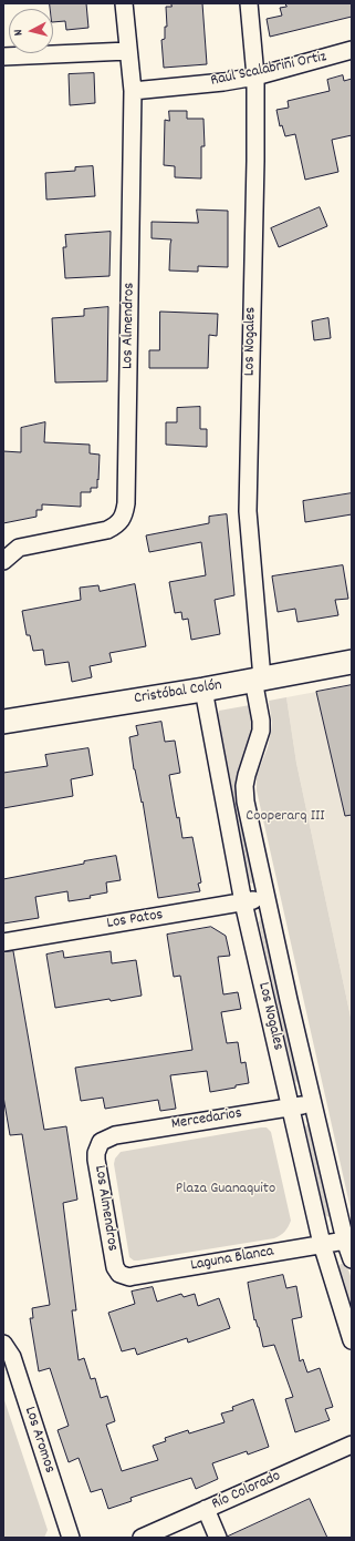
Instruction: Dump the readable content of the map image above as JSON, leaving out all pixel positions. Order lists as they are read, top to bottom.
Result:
{
  "streets": {
    "street": [
      "Raúl Scalabrini Ortiz",
      "Los Almendros",
      "Los Nogales",
      "Cristóbal Colón",
      "Los Patos",
      "Mercedarios",
      "Laguna Blanca",
      "Los Aromos",
      "Río Colorado"
    ]
  },
  "crossings": [
    ["Raúl Scalabrini Ortiz", "Los Almendros"],
    ["Raúl Scalabrini Ortiz", "Los Nogales"],
    ["Los Almendros", "Mercedarios"],
    ["Los Almendros", "Laguna Blanca"],
    ["Los Nogales", "Cristóbal Colón"],
    ["Los Nogales", "Los Patos"],
    ["Los Nogales", "Mercedarios"],
    ["Los Nogales", "Laguna Blanca"]
  ],
  "parks": ["Cooperarq III", "Plaza Guanaquito"],
  "north": "left"
}
